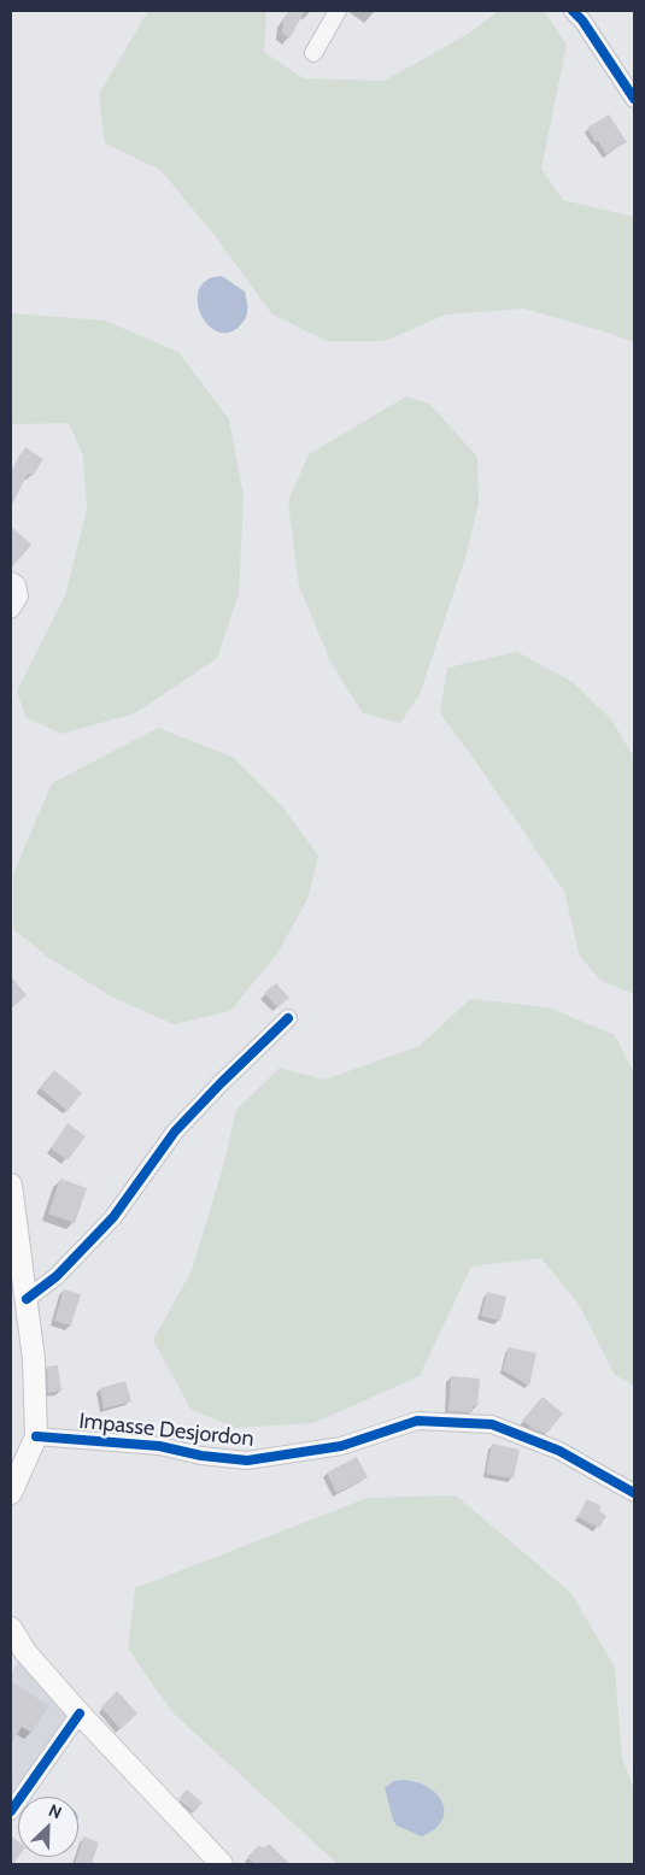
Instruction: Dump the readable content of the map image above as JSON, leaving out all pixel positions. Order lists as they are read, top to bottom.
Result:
{
  "streets": {
    "street": ["Impasse Desjordon"]
  },
  "north": "top right"
}
